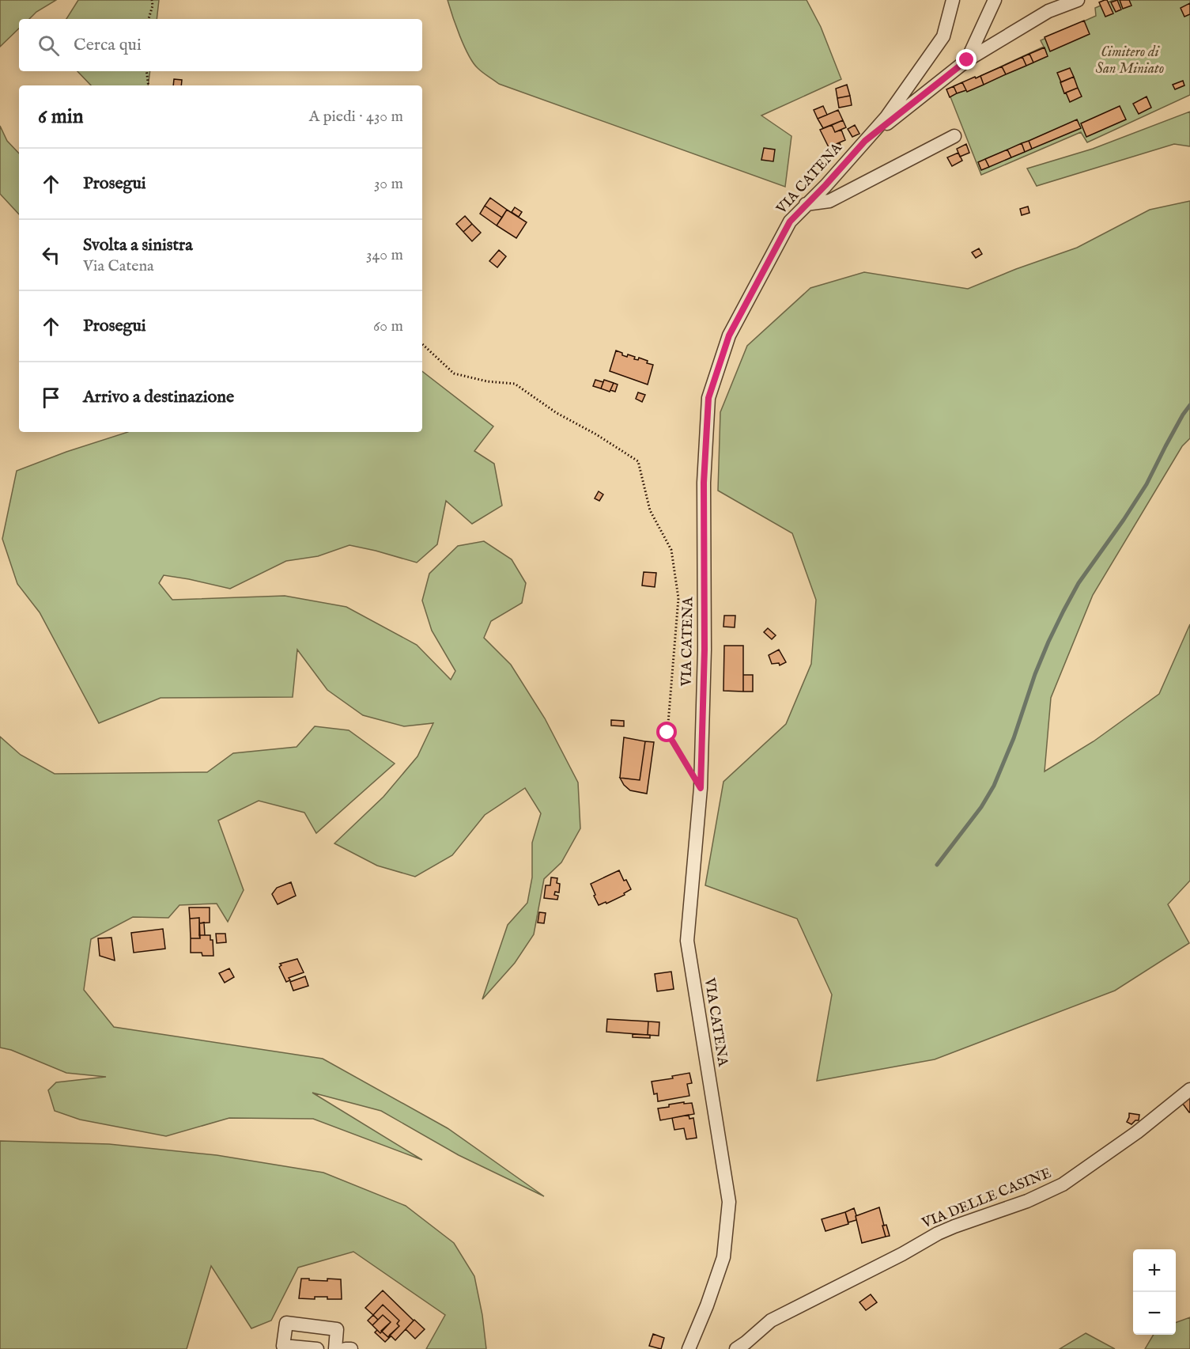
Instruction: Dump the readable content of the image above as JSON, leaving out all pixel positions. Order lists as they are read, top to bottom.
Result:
{
  "streets": {
    "street": ["VIA CATENA", "VIA DELLE CASINE"]
  },
  "parks": ["Cimitero di San Miniato"],
  "page": {
    "search": "Cerca qui",
    "heading": ["6 min", "A piedi · 430 m"],
    "list": [
      ["Prosegui", "30 m"],
      ["Svolta a sinistra", "Via Catena", "340 m"],
      ["Prosegui", "60 m"],
      "Arrivo a destinazione"
    ],
    "map_buttons": ["+", "−"]
  }
}
